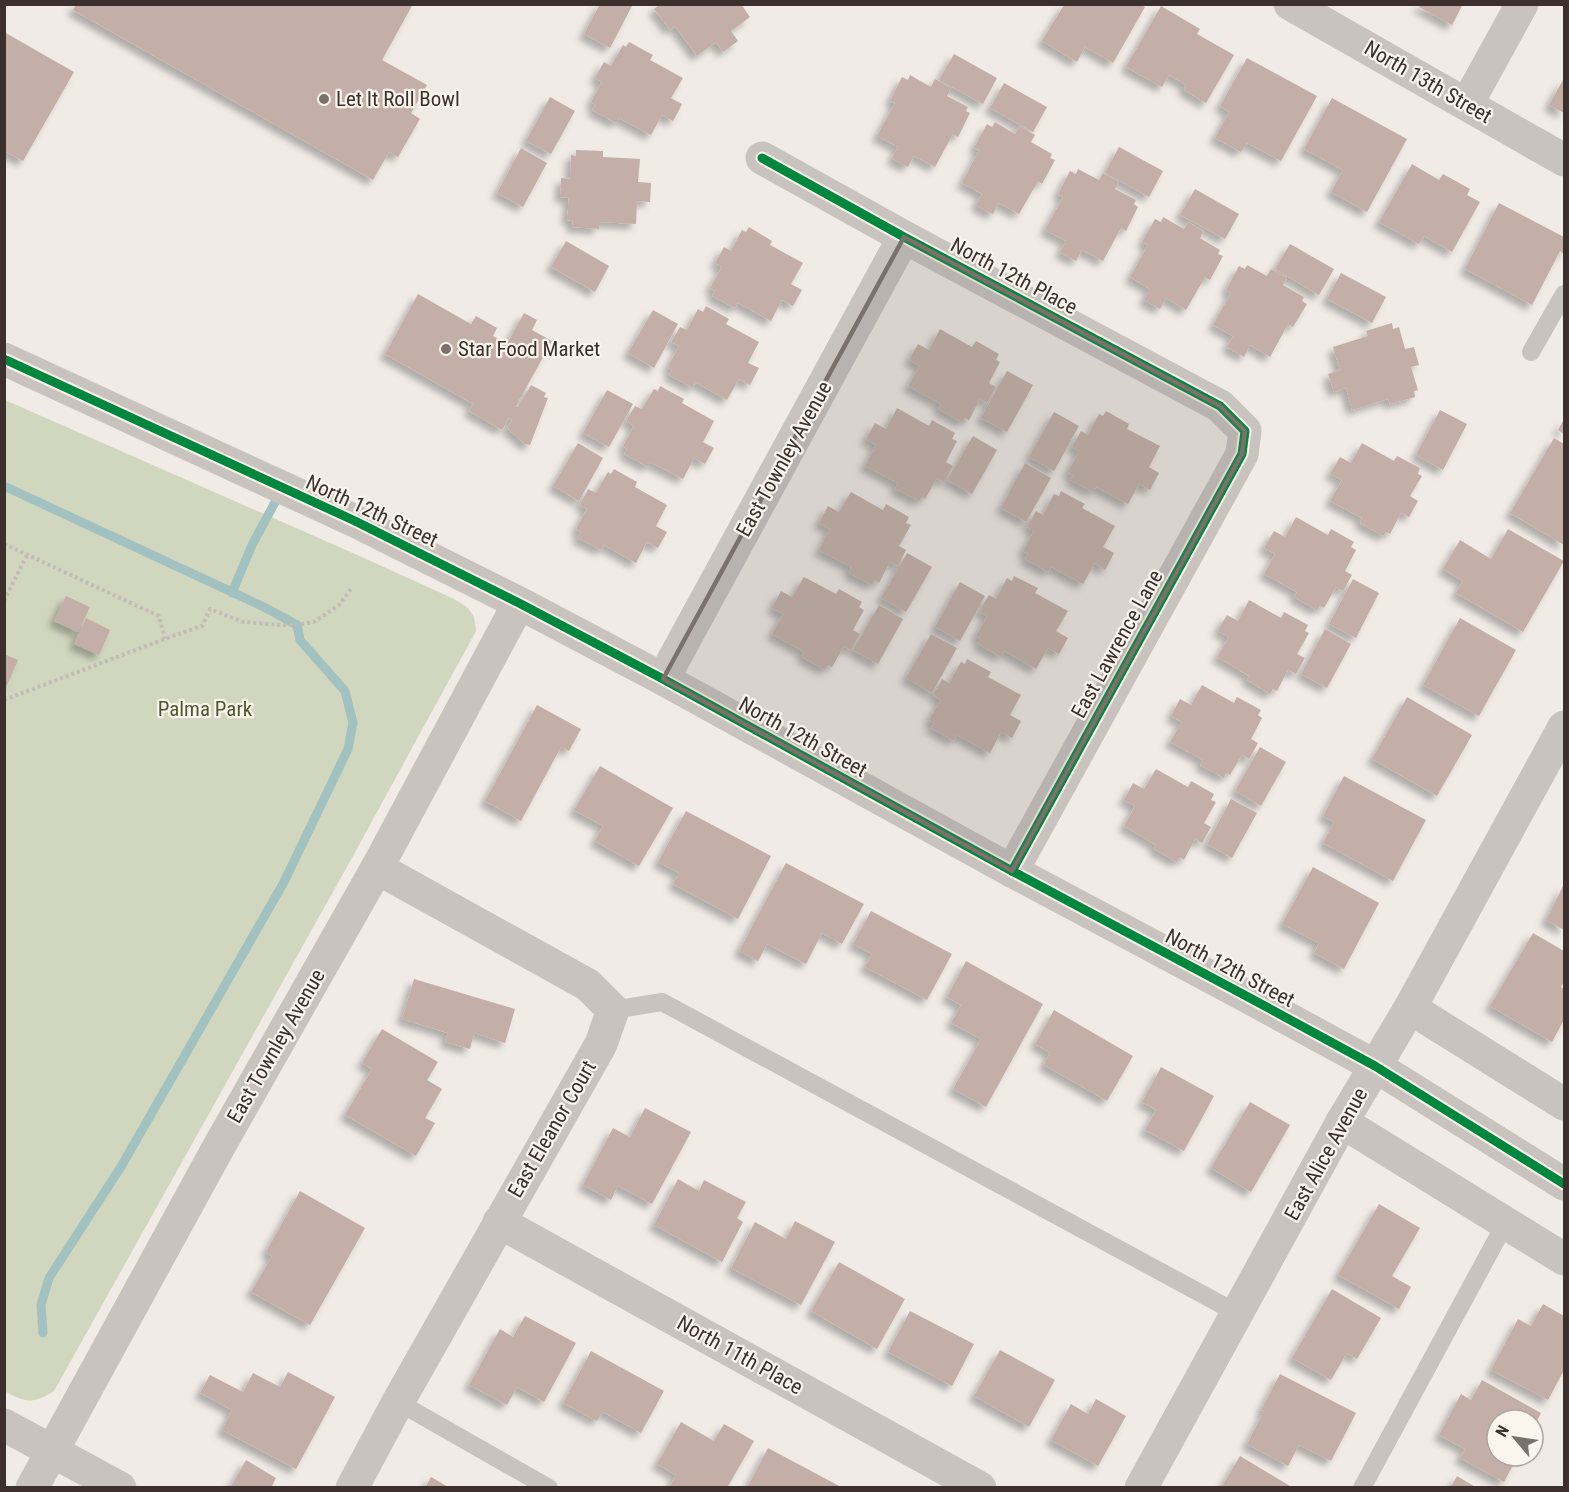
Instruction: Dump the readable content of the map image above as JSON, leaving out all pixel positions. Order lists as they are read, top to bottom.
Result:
{
  "streets": {
    "street": [
      "North 13th Street",
      "North 12th Place",
      "East Townley Avenue",
      "North 12th Street",
      "East Lawrence Lane",
      "East Eleanor Court",
      "East Alice Avenue",
      "North 11th Place"
    ]
  },
  "crossings": [
    ["North 12th Place", "East Townley Avenue"],
    ["North 12th Place", "East Lawrence Lane"],
    ["East Townley Avenue", "North 12th Street"],
    ["North 12th Street", "East Lawrence Lane"],
    ["North 12th Street", "East Alice Avenue"],
    ["East Eleanor Court", "North 11th Place"]
  ],
  "parks": ["Palma Park"],
  "places": ["Let It Roll Bowl", "Star Food Market"],
  "north": "top left"
}
